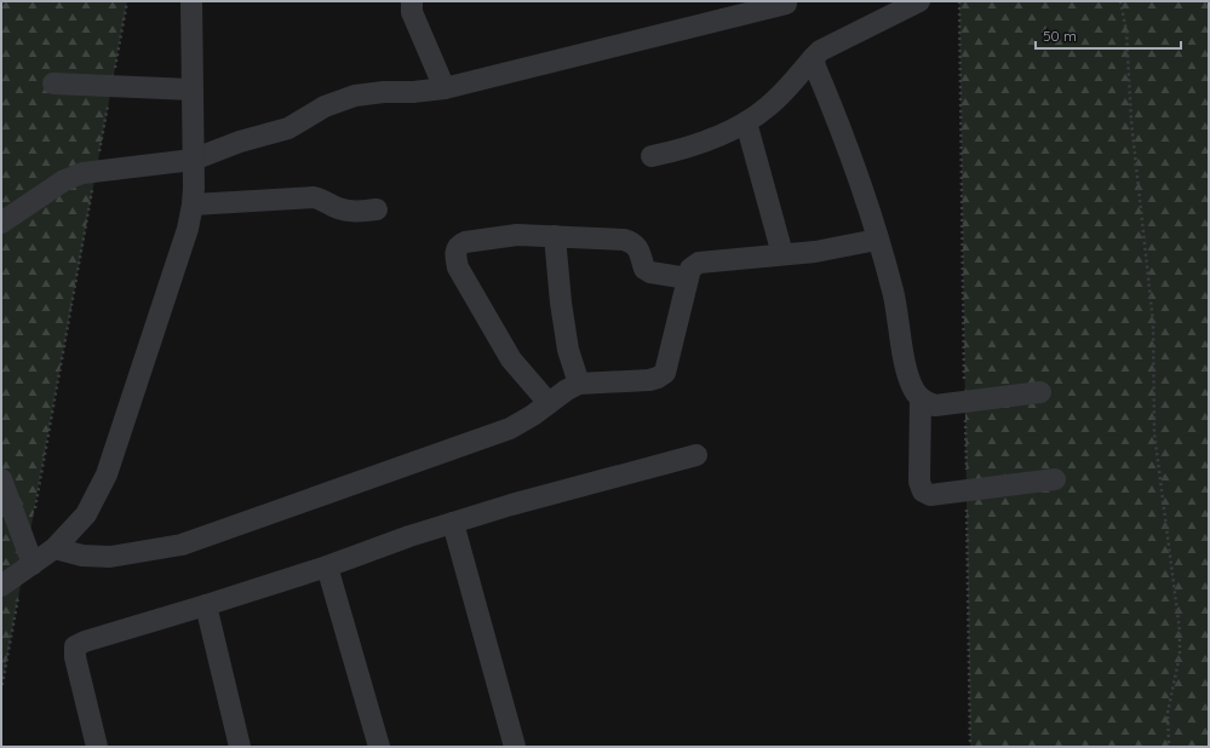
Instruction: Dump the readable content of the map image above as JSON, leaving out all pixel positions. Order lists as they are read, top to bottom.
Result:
{
  "scale_bar": "50 m"
}
